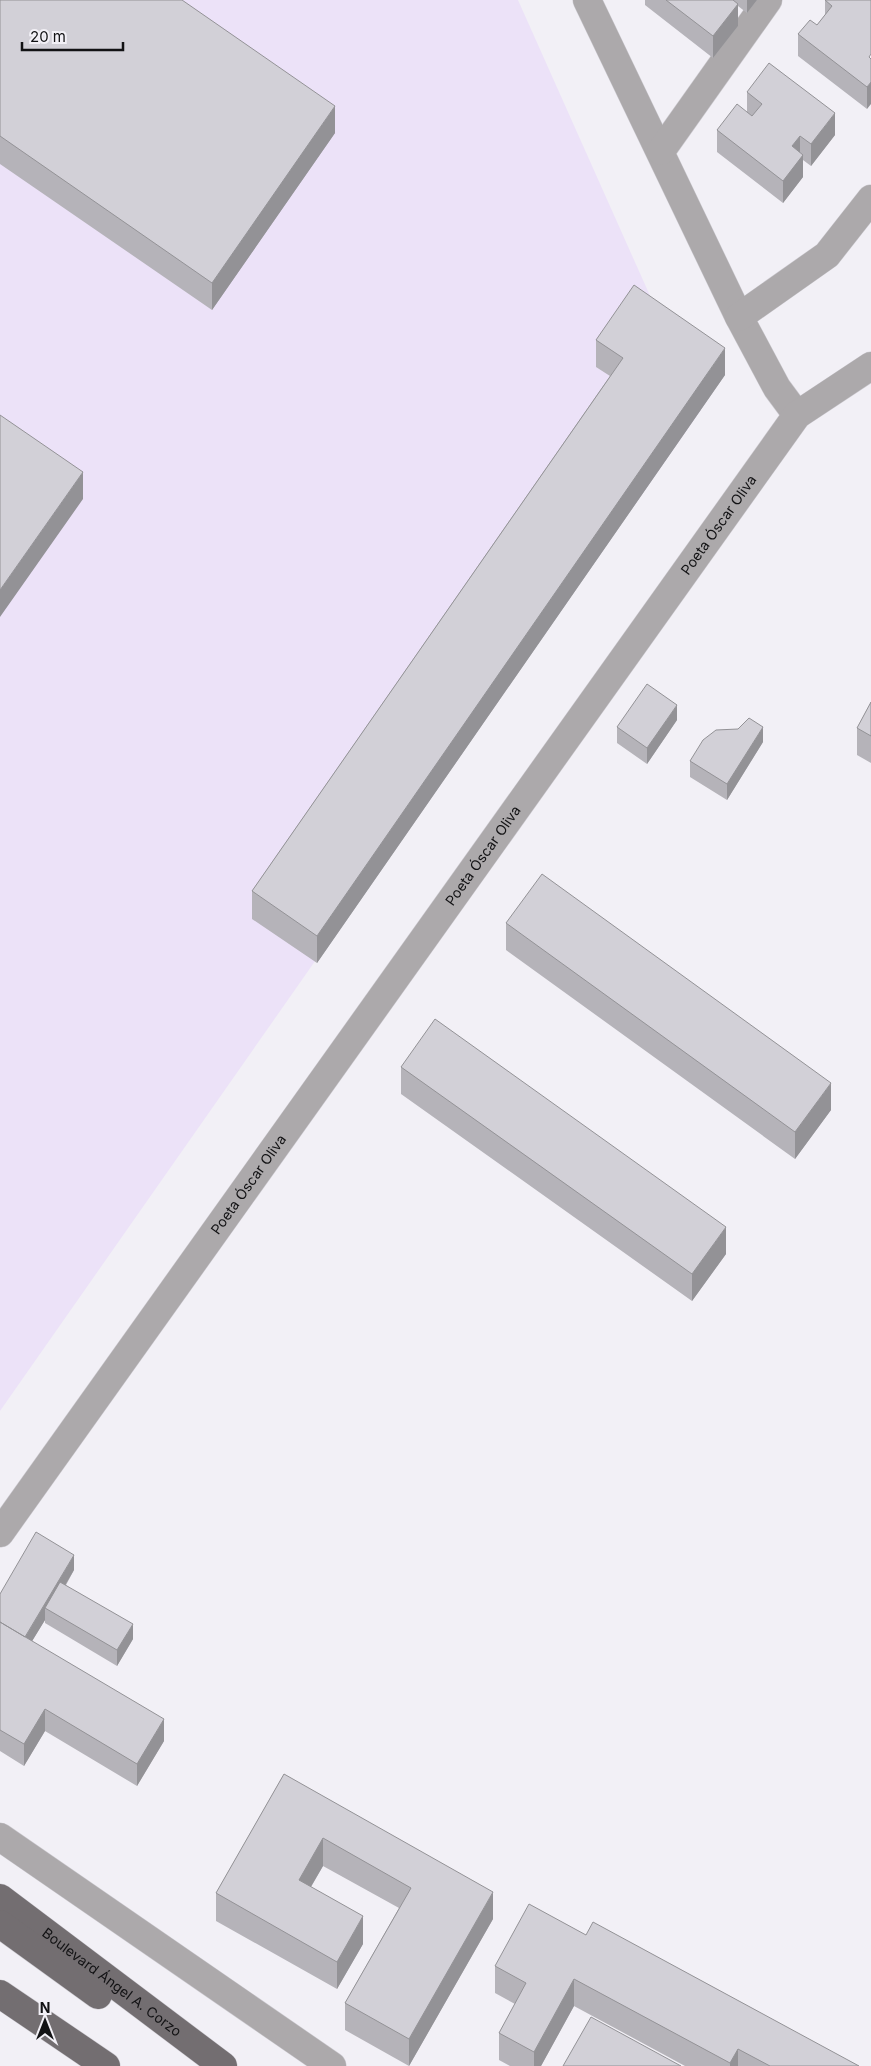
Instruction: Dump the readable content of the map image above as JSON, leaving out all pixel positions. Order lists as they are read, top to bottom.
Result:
{
  "streets": {
    "main road": ["Boulevard Ángel A. Corzo"],
    "street": ["Poeta Óscar Oliva"]
  },
  "scale_bar": "20 m",
  "north": "top"
}
